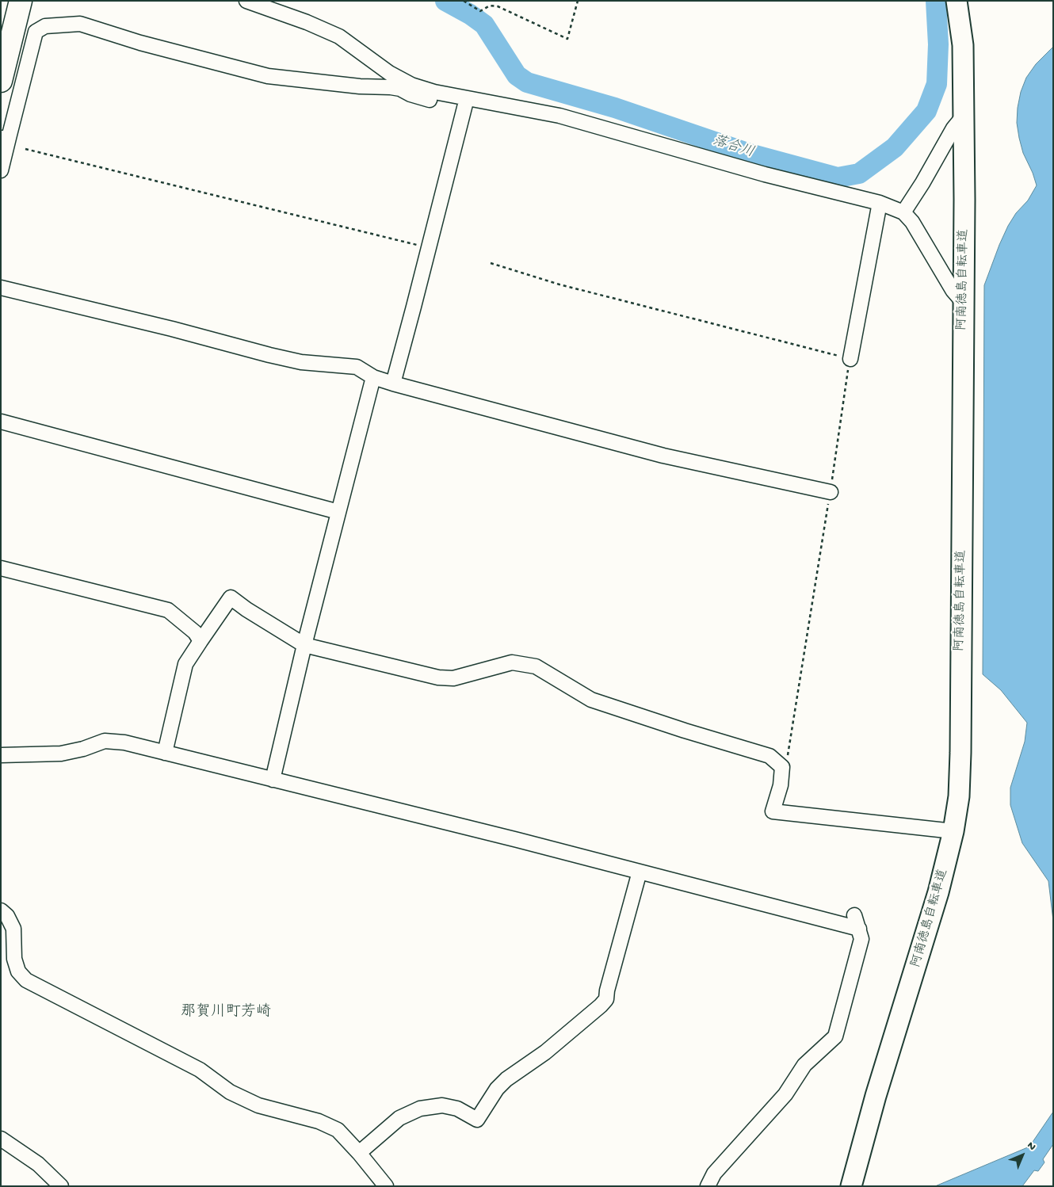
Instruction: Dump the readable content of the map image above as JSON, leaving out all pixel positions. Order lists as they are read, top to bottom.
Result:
{
  "streets": {
    "main road": ["阿南徳島自転車道"]
  },
  "districts": ["那賀川町芳崎"],
  "water": ["落合川"],
  "north": "top right"
}
